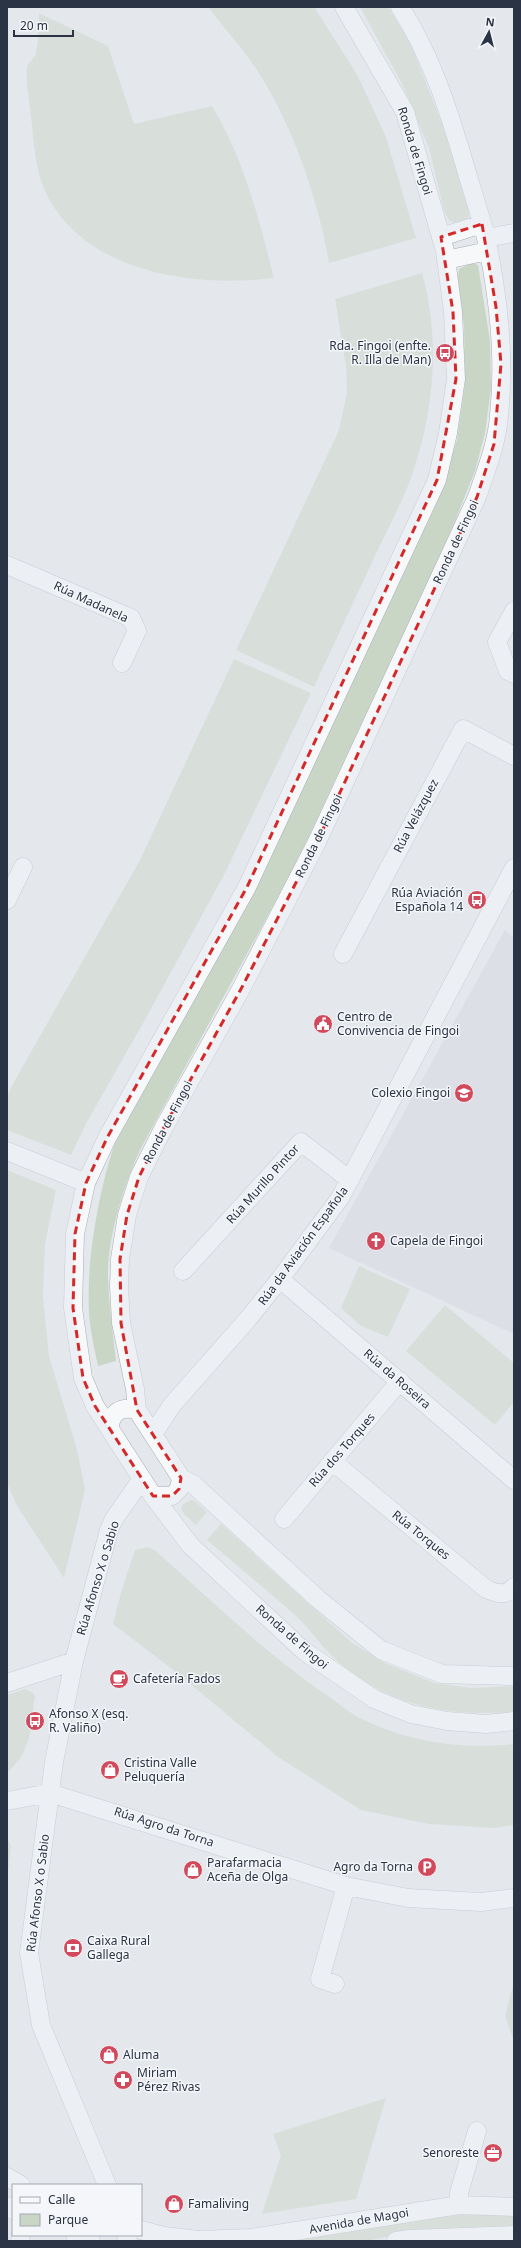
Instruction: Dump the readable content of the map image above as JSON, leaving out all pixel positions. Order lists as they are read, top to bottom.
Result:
{
  "streets": {
    "street": [
      "Ronda de Fingoi",
      "Rúa Madanela",
      "Rúa Velázquez",
      "Rúa Murillo Pintor",
      "Rúa da Aviación Española",
      "Rúa da Roseira",
      "Rúa dos Torques",
      "Rúa Torques",
      "Rúa Afonso X o Sabio",
      "Rúa Agro da Torna",
      "Avenida de Magoi"
    ]
  },
  "crossings": [
    ["Ronda de Fingoi", "Rúa da Aviación Española"],
    ["Ronda de Fingoi", "Rúa Afonso X o Sabio"],
    ["Rúa Murillo Pintor", "Rúa da Aviación Española"],
    ["Rúa da Aviación Española", "Rúa da Roseira"],
    ["Rúa da Roseira", "Rúa dos Torques"],
    ["Rúa dos Torques", "Rúa Torques"],
    ["Rúa Afonso X o Sabio", "Rúa Agro da Torna"]
  ],
  "places": {
    "bus stop": ["Rda. Fingoi (enfte. R. Illa de Man)", "Rúa Aviación Española 14", "Afonso X (esq. R. Valiño)"],
    "public building": ["Centro de Convivencia de Fingoi"],
    "school or university": ["Colexio Fingoi"],
    "church": ["Capela de Fingoi"],
    "cafe": ["Cafetería Fados"],
    "shop": [
      "Cristina Valle Peluquería",
      "Parafarmacia Aceña de Olga",
      "Aluma",
      "Famaliving"
    ],
    "parking": ["Agro da Torna"],
    "bank": ["Caixa Rural Gallega"],
    "pharmacy": ["Miriam Pérez Rivas"],
    "office": ["Senoreste"]
  },
  "legend": ["Calle", "Parque"],
  "scale_bar": "20 m",
  "north": "top"
}
